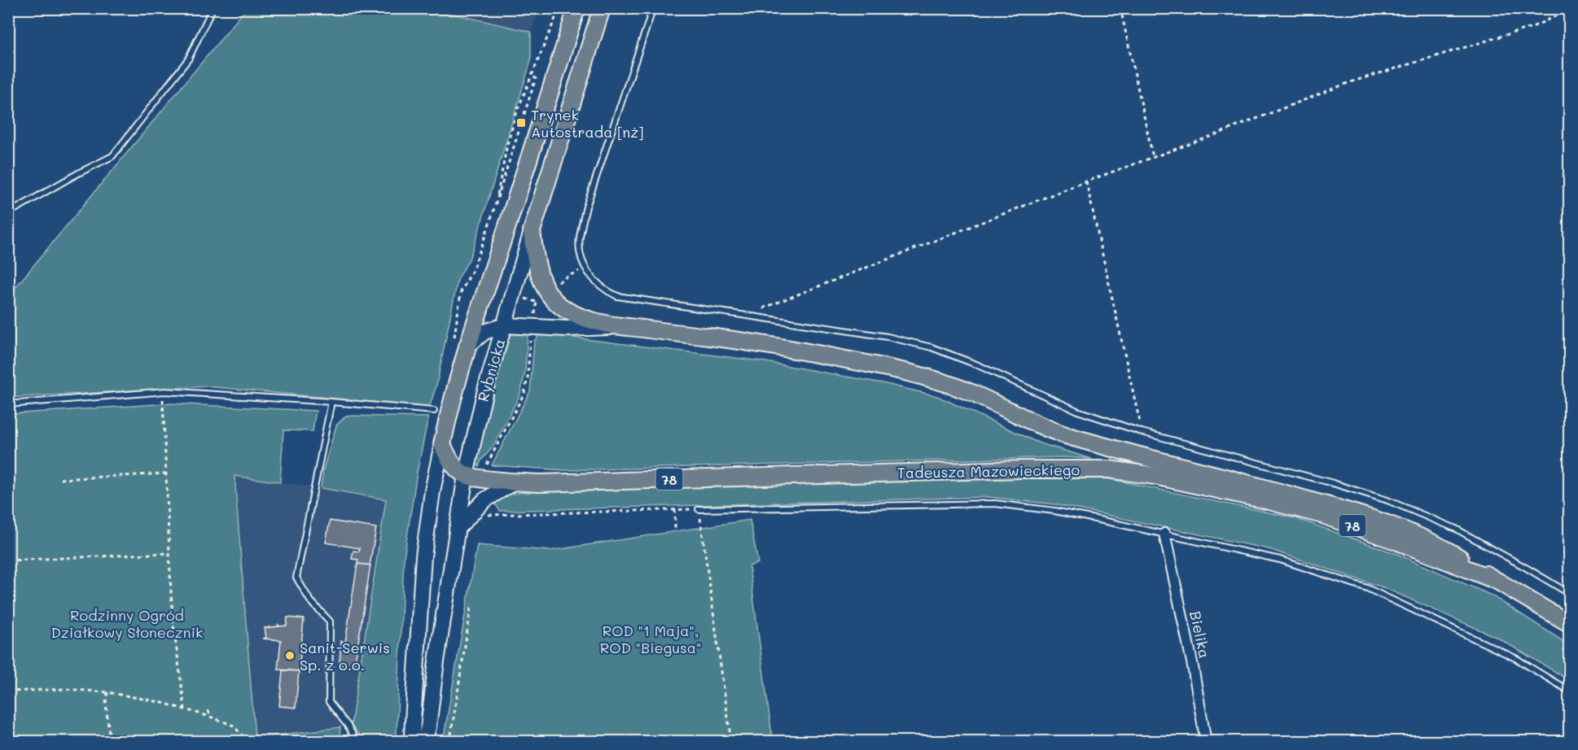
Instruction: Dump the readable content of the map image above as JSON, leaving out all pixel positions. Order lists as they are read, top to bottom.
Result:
{
  "streets": {
    "main road": ["Rybnicka", "Tadeusza Mazowieckiego", "78"],
    "street": ["Bielika"]
  },
  "crossings": [
    ["Rybnicka", "Tadeusza Mazowieckiego"],
    ["Rybnicka", "78"],
    ["Tadeusza Mazowieckiego", "78"]
  ],
  "parks": ["Rodzinny Ogród Działkowy Słonecznik", "ROD \"1 Maja\", ROD \"Biegusa\""],
  "places": {
    "transit": ["Trynek Autostrada [nż]"],
    "other": ["Sanit-Serwis Sp. z o.o."]
  }
}
